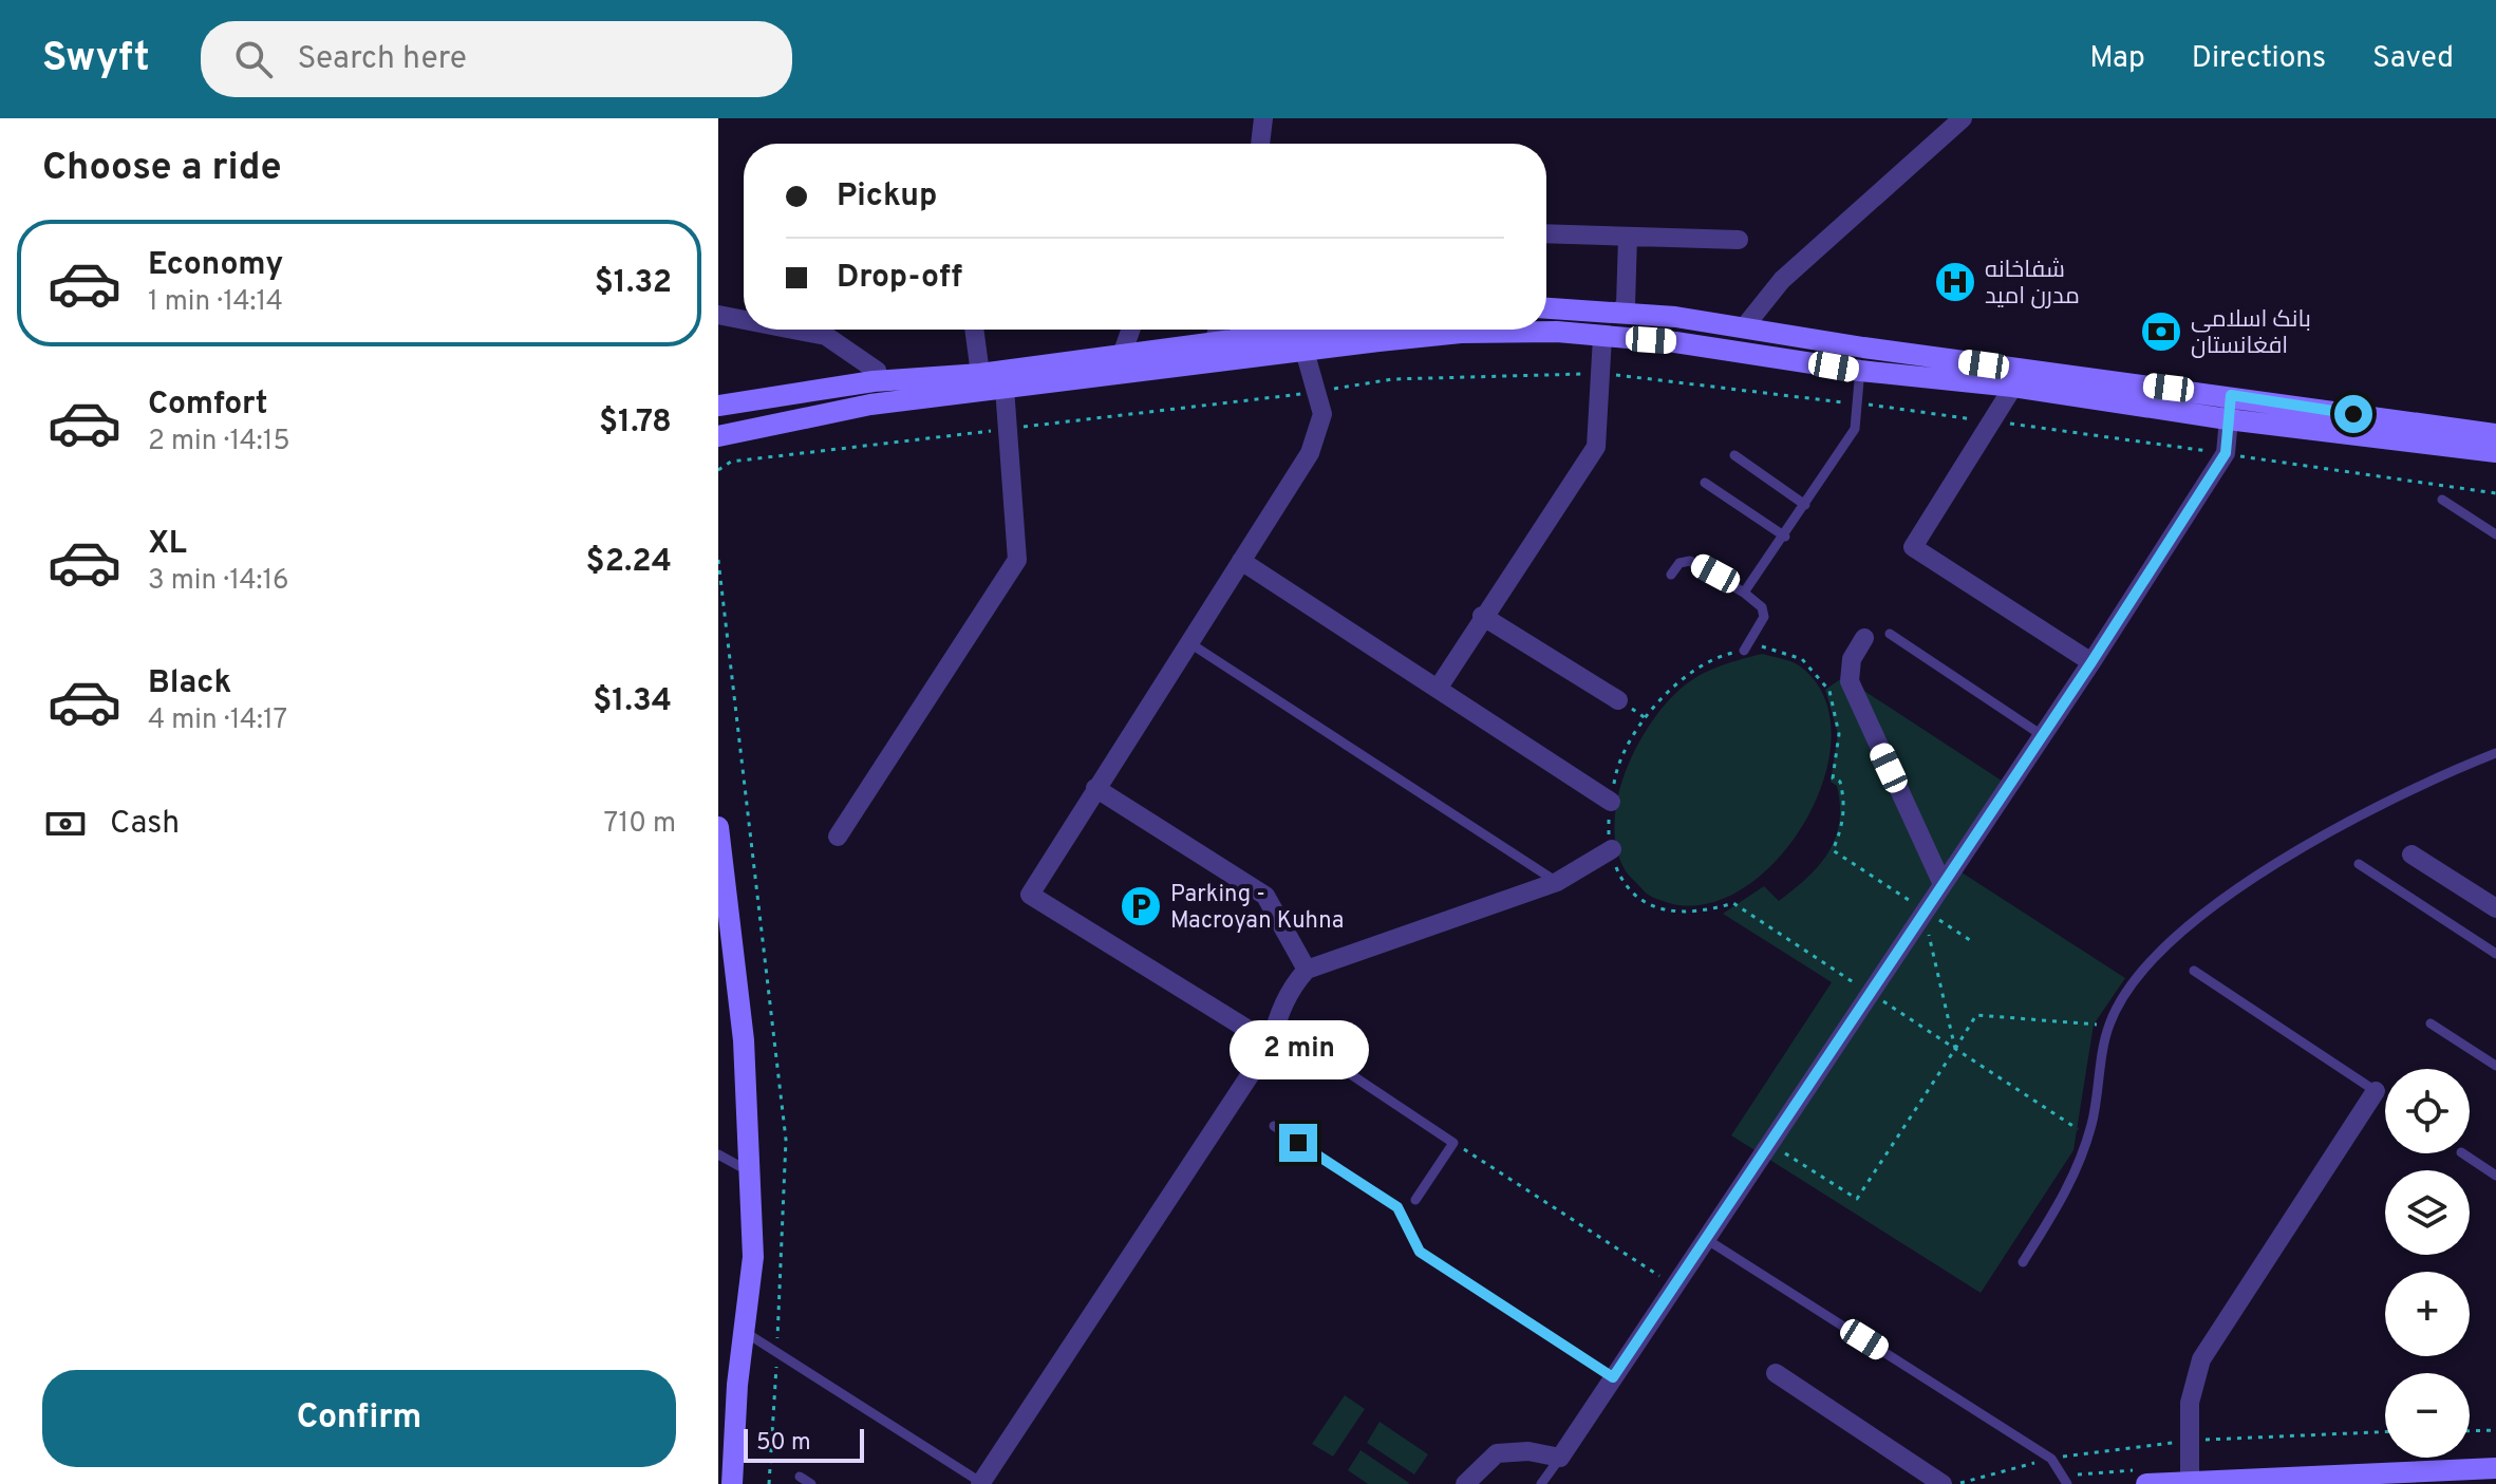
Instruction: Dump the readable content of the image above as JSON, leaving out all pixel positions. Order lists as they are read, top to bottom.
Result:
{
  "places": {
    "hospital": ["شفاخانه مدرن امید"],
    "bank": ["بانک اسلامی افغانستان"],
    "parking": ["Parking - Macroyan Kuhna"]
  },
  "scale_bar": "50 m",
  "page": {
    "header": "Swyft",
    "search": "Search here",
    "nav": ["Map", "Directions", "Saved"],
    "heading": "Choose a ride",
    "banner": ["Pickup", "Drop-off"],
    "list": [
      {
        "name": "Economy",
        "note": "1 min · 14:14",
        "value": "$1.32"
      },
      {
        "name": "Comfort",
        "note": "2 min · 14:15",
        "value": "$1.78"
      },
      {
        "name": "XL",
        "note": "3 min · 14:16",
        "value": "$2.24"
      },
      {
        "name": "Black",
        "note": "4 min · 14:17",
        "value": "$1.34"
      }
    ],
    "pay": ["Cash", "710 m"],
    "bubble": "2 min",
    "map_buttons": ["+", "−"],
    "buttons": "Confirm",
    "scale": "50 m"
  }
}
